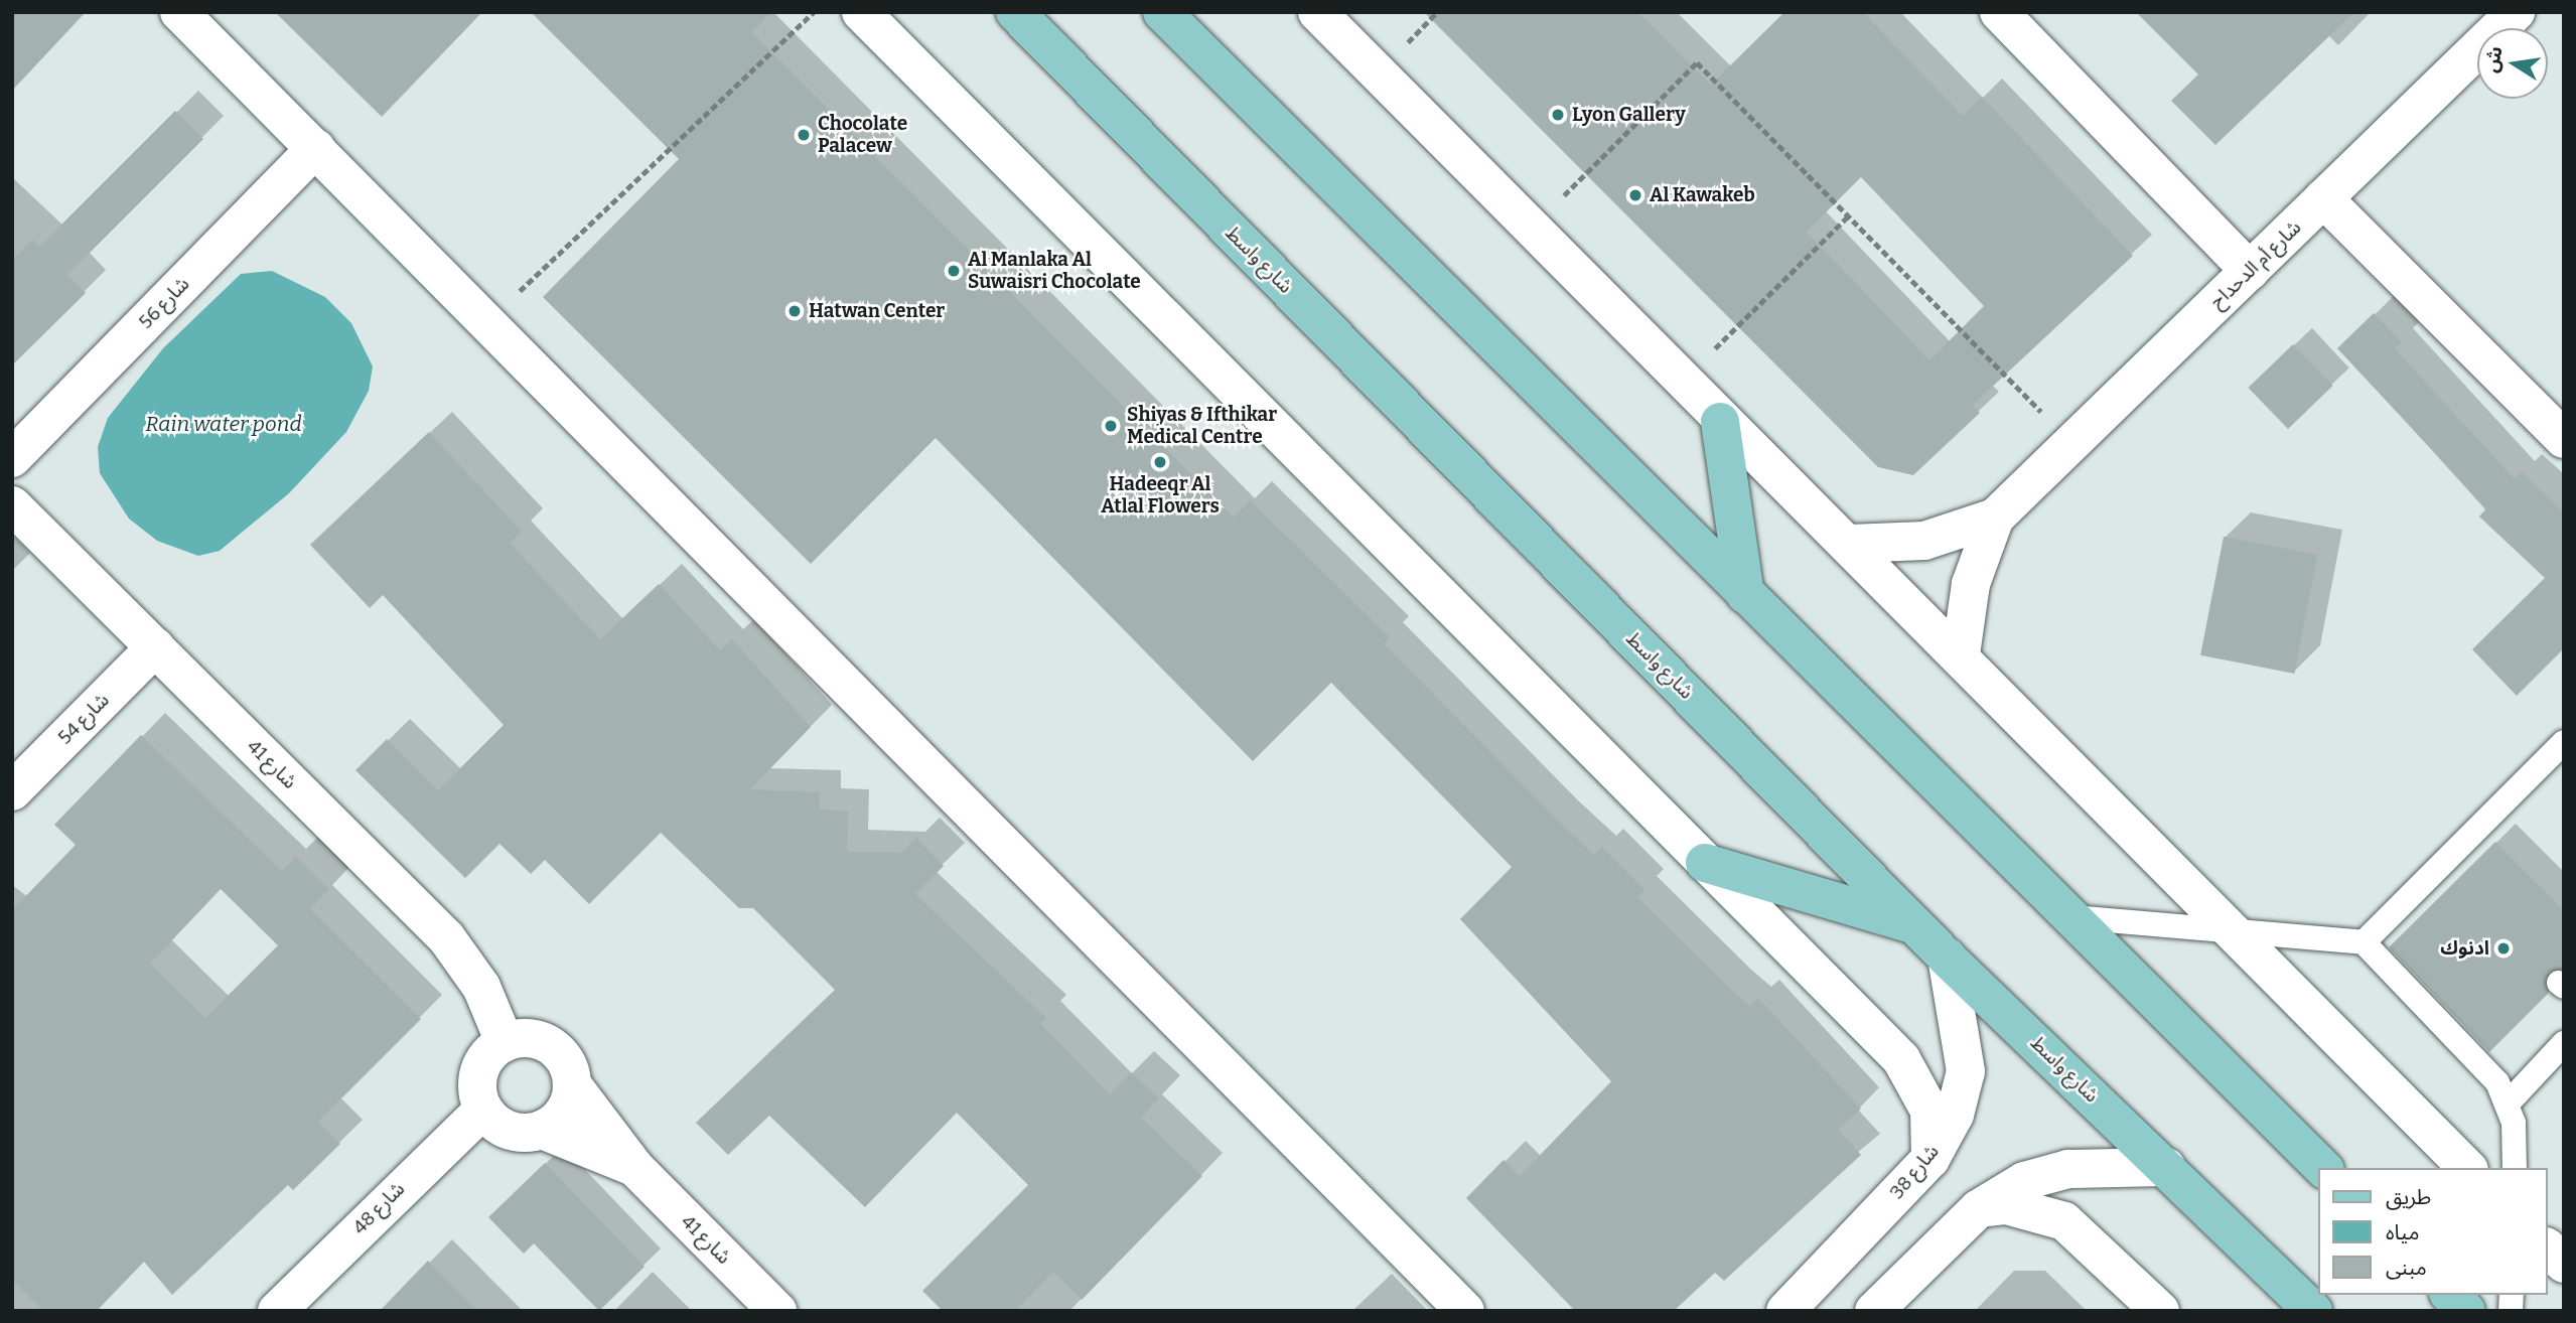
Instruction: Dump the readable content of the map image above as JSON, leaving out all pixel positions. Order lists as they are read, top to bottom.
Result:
{
  "streets": {
    "main road": ["شارع واسط"],
    "street": [
      "شارع أم الدحداح",
      "شارع 56",
      "شارع 54",
      "شارع 41",
      "شارع 38",
      "شارع 48"
    ]
  },
  "crossings": [
    ["شارع واسط", "شارع 38"],
    ["شارع 54", "شارع 41"],
    ["شارع 41", "شارع 48"]
  ],
  "water": ["Rain water pond"],
  "places": [
    "Lyon Gallery",
    "Chocolate Palacew",
    "Al Kawakeb",
    "Al Manlaka Al Suwaisri Chocolate",
    "Hatwan Center",
    "Shiyas & Ifthikar Medical Centre",
    "Hadeeqr Al Atlal Flowers",
    "ادنوك"
  ],
  "legend": ["طريق", "مياه", "مبنى"],
  "north": "left"
}
